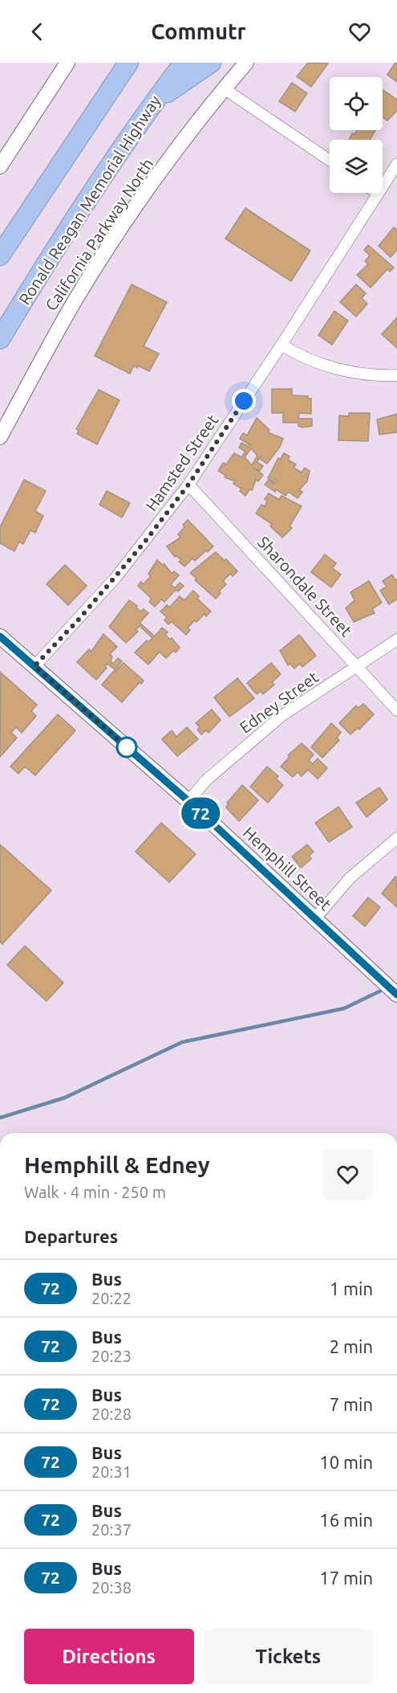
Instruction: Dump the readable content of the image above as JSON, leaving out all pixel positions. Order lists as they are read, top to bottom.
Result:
{
  "streets": {
    "highway": ["Ronald Reagan Memorial Highway"],
    "main road": ["California Parkway North", "Hemphill Street"],
    "street": ["Hamsted Street", "Sharondale Street", "Edney Street"]
  },
  "crossings": [
    ["Hamsted Street", "Sharondale Street"],
    ["Hamsted Street", "Hemphill Street"],
    ["Sharondale Street", "Edney Street"],
    ["Edney Street", "Hemphill Street"]
  ],
  "lines": ["bus line 72"],
  "page": {
    "header": "Commutr",
    "on_map": "72",
    "heading": [
      ["Hemphill & Edney", "Walk · 4 min · 250 m"],
      "Departures"
    ],
    "list": [
      {
        "mark": "72",
        "name": "Bus",
        "note": "20:22",
        "value": "1 min"
      },
      {
        "mark": "72",
        "name": "Bus",
        "note": "20:23",
        "value": "2 min"
      },
      {
        "mark": "72",
        "name": "Bus",
        "note": "20:28",
        "value": "7 min"
      },
      {
        "mark": "72",
        "name": "Bus",
        "note": "20:31",
        "value": "10 min"
      },
      {
        "mark": "72",
        "name": "Bus",
        "note": "20:37",
        "value": "16 min"
      },
      {
        "mark": "72",
        "name": "Bus",
        "note": "20:38",
        "value": "17 min"
      }
    ],
    "buttons": ["Directions", "Tickets"]
  }
}
